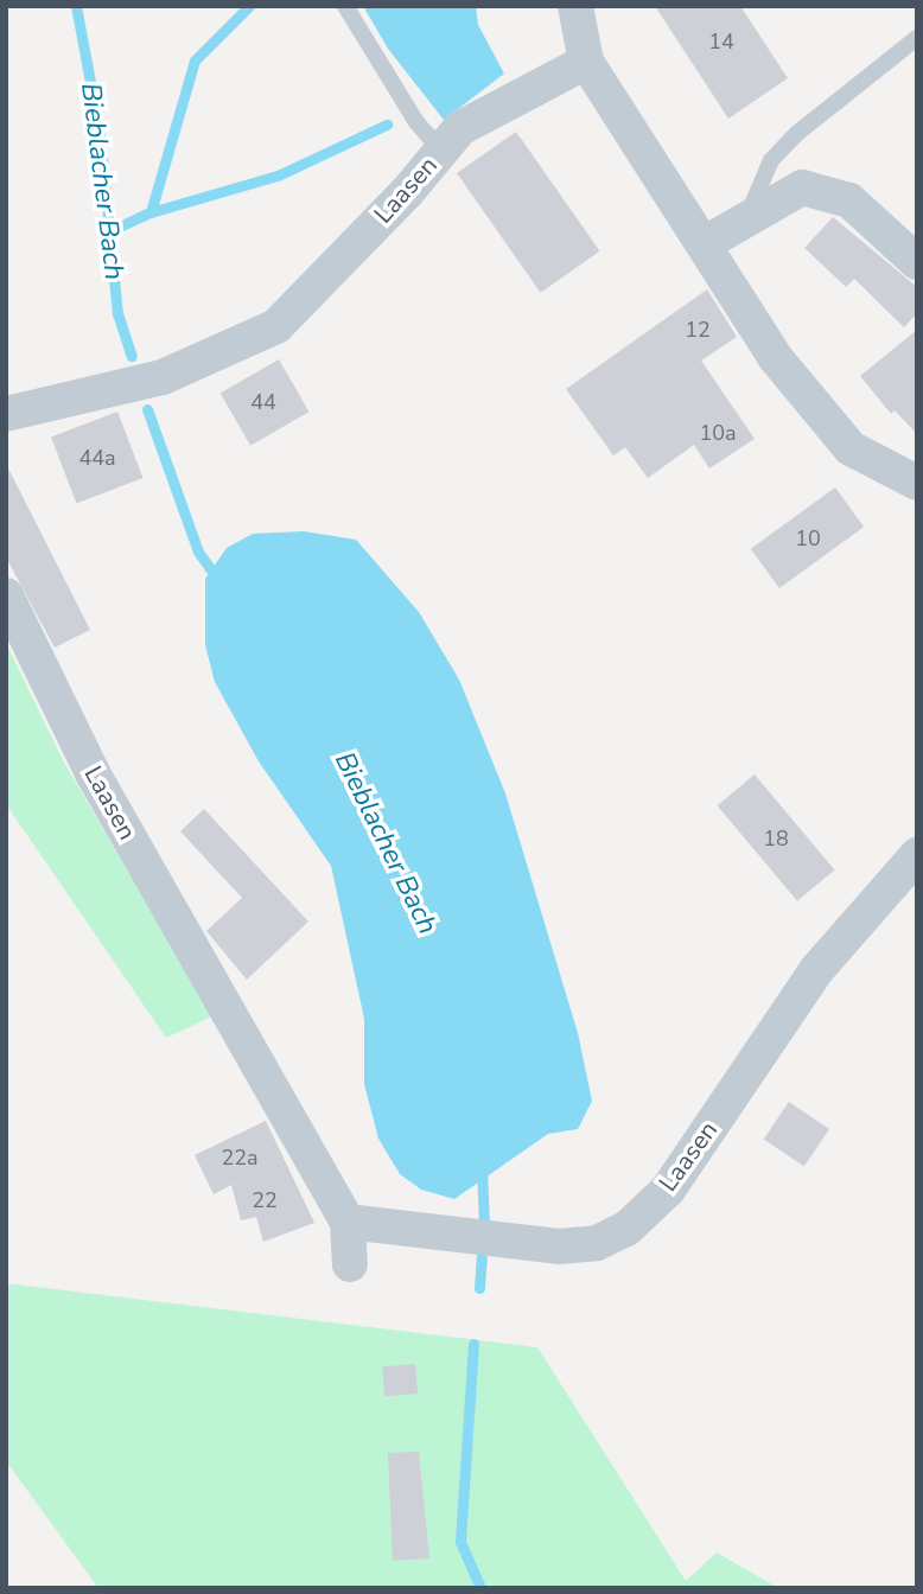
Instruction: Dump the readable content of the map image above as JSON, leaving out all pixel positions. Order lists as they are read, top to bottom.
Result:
{
  "streets": {
    "street": ["Laasen"]
  },
  "water": ["Bieblacher Bach"],
  "house_numbers": [
    "14",
    "12",
    "44",
    "10a",
    "44a",
    "10",
    "18",
    "22a",
    "22"
  ]
}
